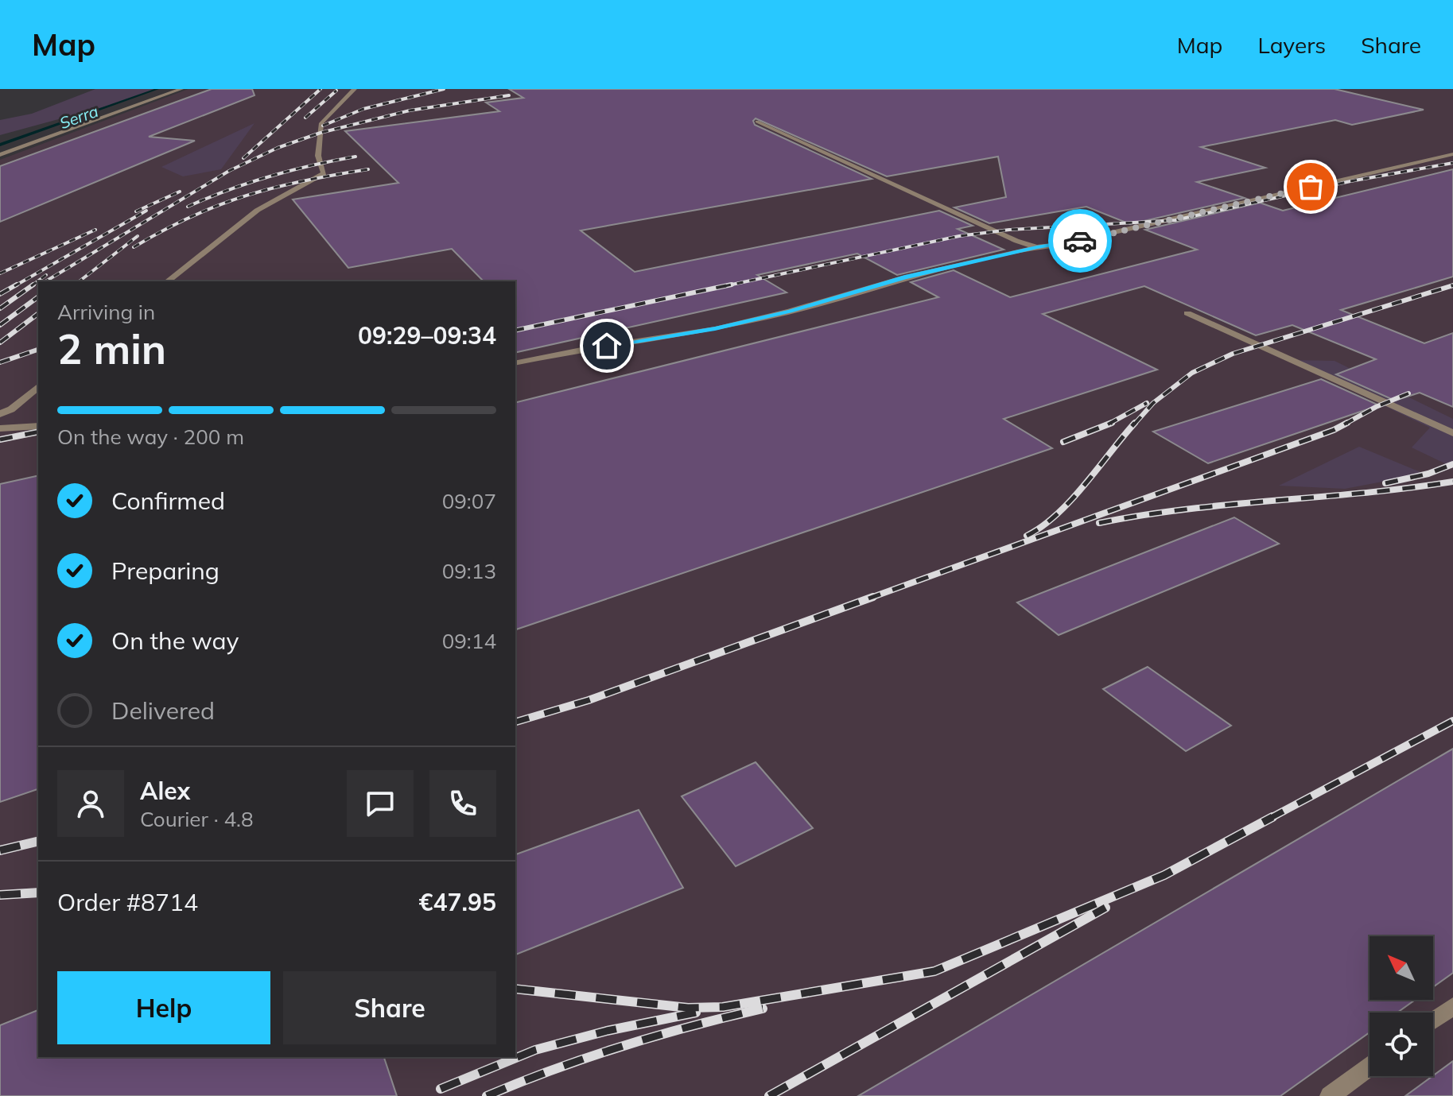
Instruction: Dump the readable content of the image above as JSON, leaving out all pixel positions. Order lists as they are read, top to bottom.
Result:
{
  "water": ["Serra"],
  "north": "top left",
  "page": {
    "header": "Map",
    "nav": ["Map", "Layers", "Share"],
    "heading": ["2 min", "Arriving in", "09:29–09:34"],
    "panel": [
      "Alex",
      "Courier · 4.8",
      "Order #8714",
      "€47.95"
    ],
    "bar": "On the way · 200 m",
    "list": [
      ["Confirmed", "09:07"],
      ["Preparing", "09:13"],
      ["On the way", "09:14"],
      "Delivered"
    ],
    "buttons": ["Help", "Share"]
  }
}
